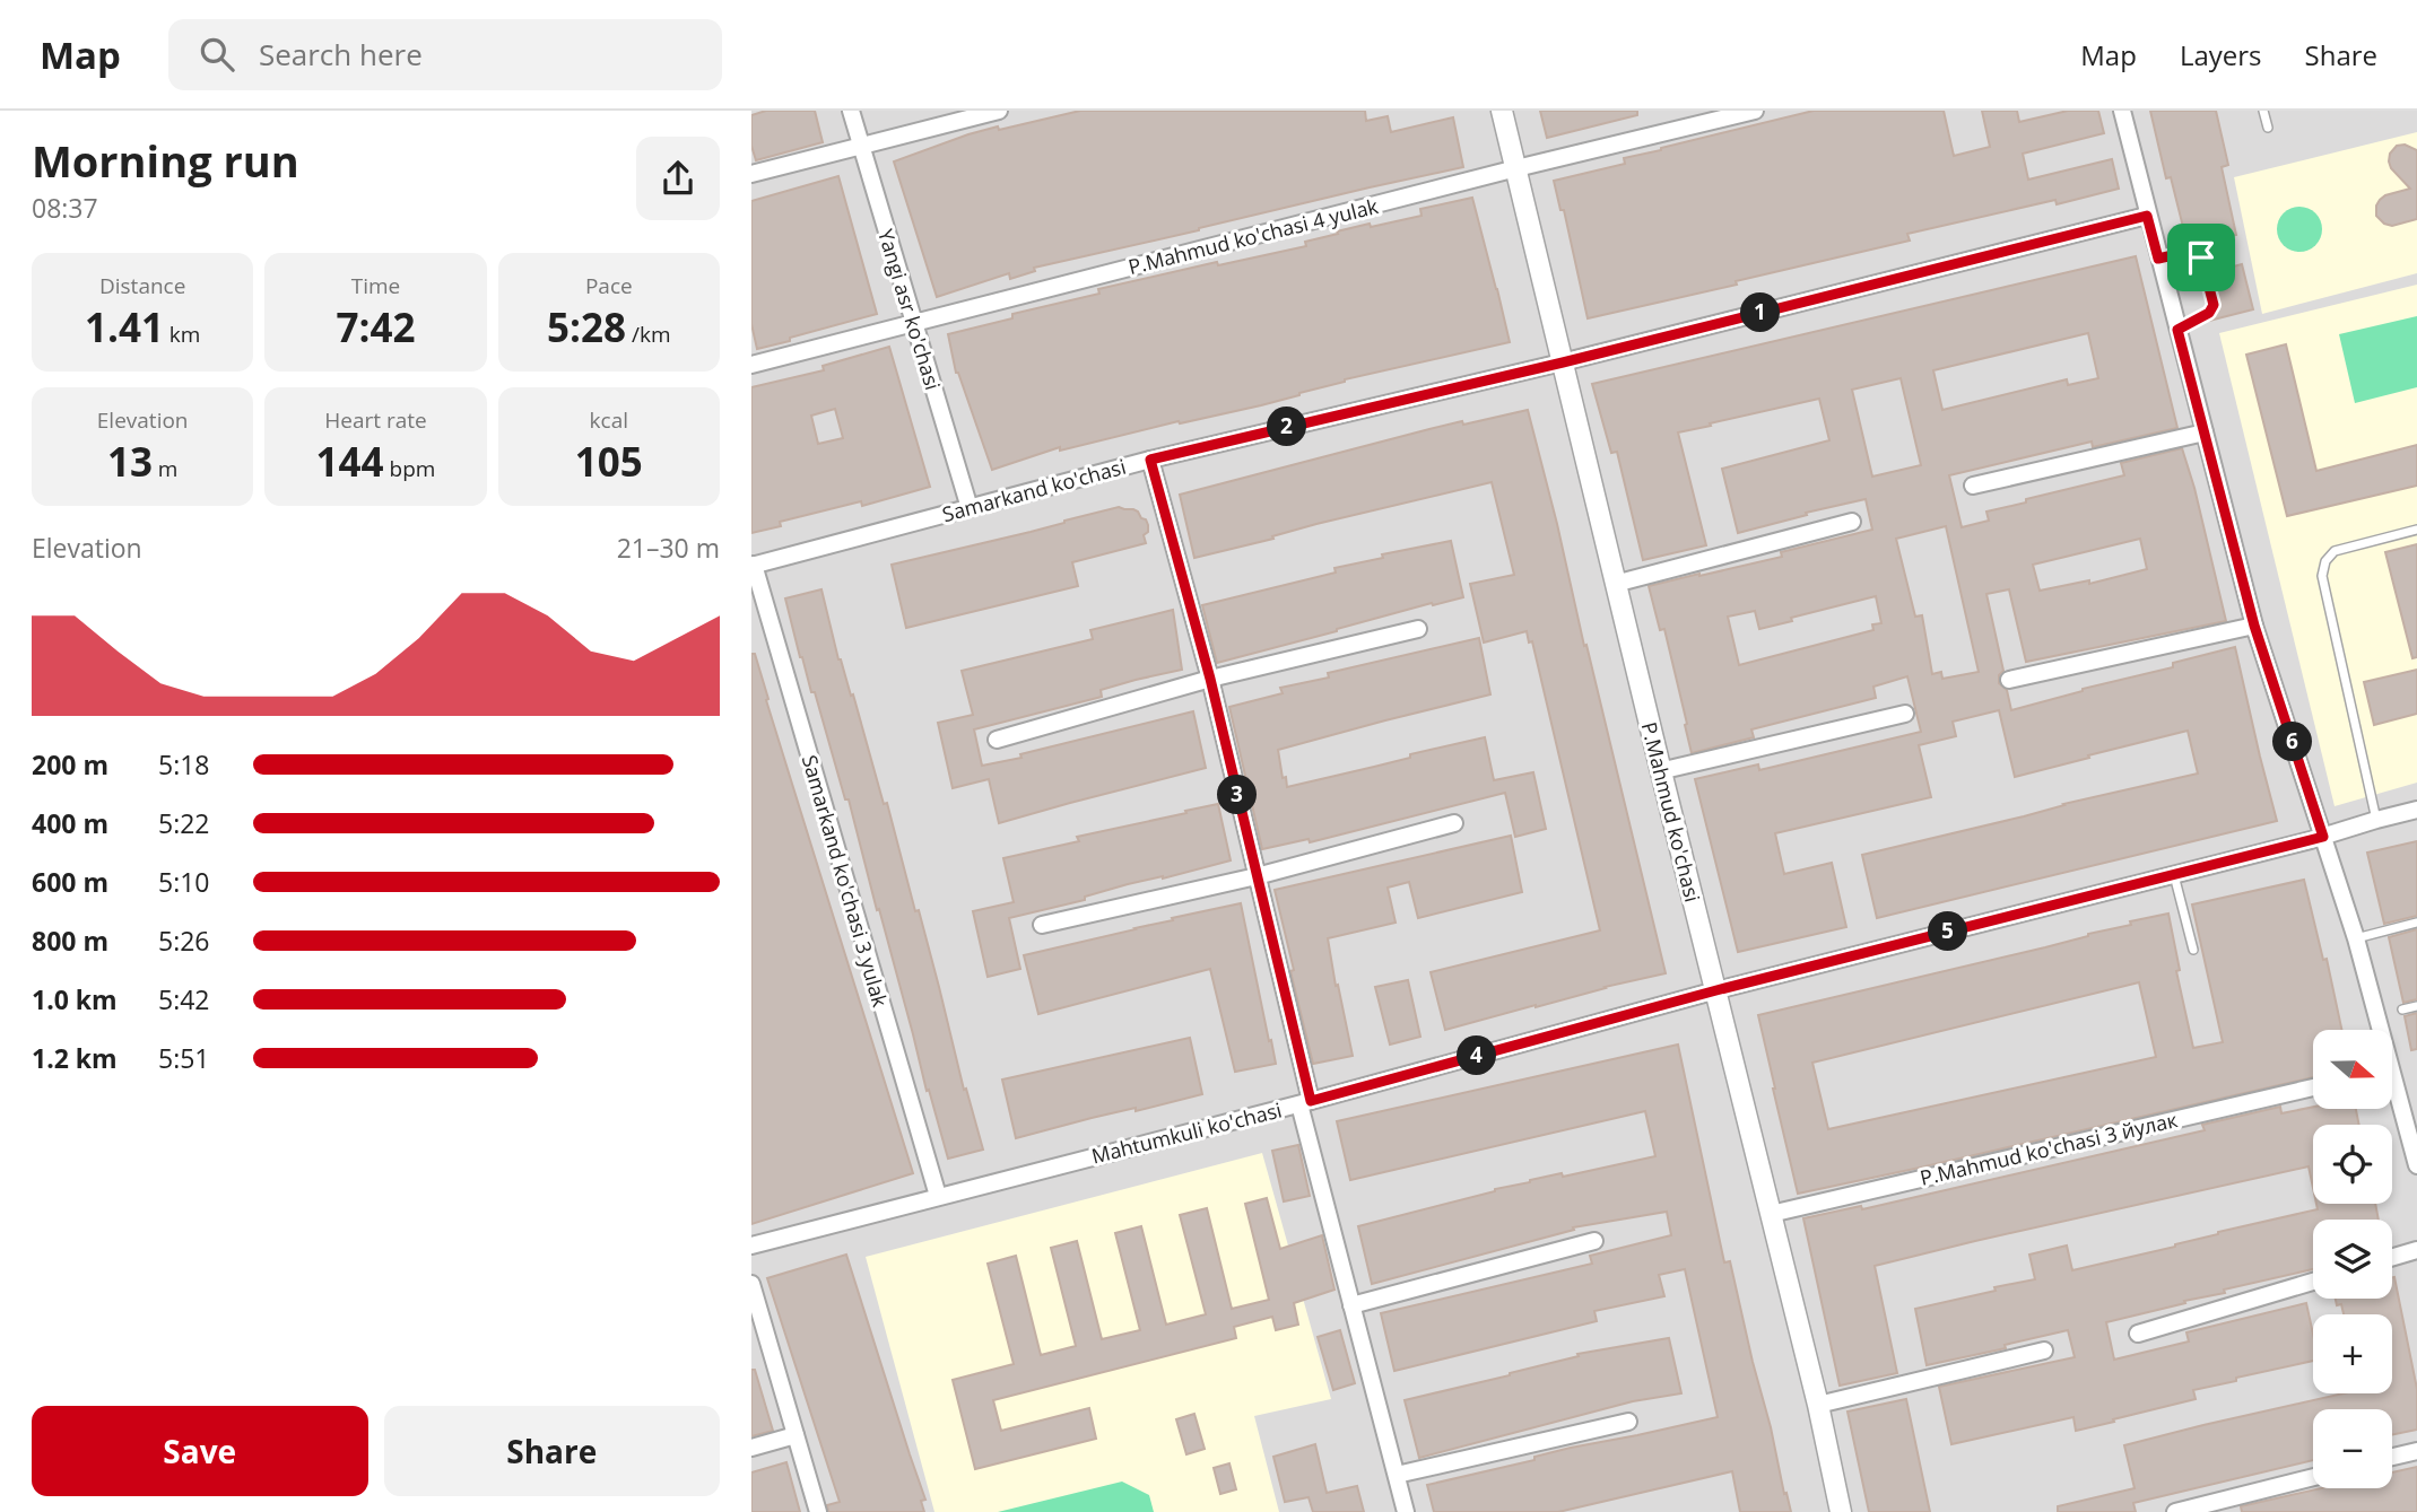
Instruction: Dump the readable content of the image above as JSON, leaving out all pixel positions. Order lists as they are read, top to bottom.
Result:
{
  "streets": {
    "street": [
      "P.Mahmud ko'chasi 4 yulak",
      "Yangi asr ko'chasi",
      "Samarkand ko'chasi",
      "P.Mahmud ko'chasi",
      "Samarkand ko'chasi 3 yulak",
      "Mahtumkuli ko'chasi",
      "P.Mahmud ko'chasi 3 йулак"
    ]
  },
  "crossings": [
    ["P.Mahmud ko'chasi 4 yulak", "Yangi asr ko'chasi"],
    ["P.Mahmud ko'chasi 4 yulak", "P.Mahmud ko'chasi"],
    ["Yangi asr ko'chasi", "Samarkand ko'chasi"],
    ["Samarkand ko'chasi", "P.Mahmud ko'chasi"],
    ["Samarkand ko'chasi", "Samarkand ko'chasi 3 yulak"],
    ["P.Mahmud ko'chasi", "Mahtumkuli ko'chasi"],
    ["P.Mahmud ko'chasi", "P.Mahmud ko'chasi 3 йулак"],
    ["Samarkand ko'chasi 3 yulak", "Mahtumkuli ko'chasi"]
  ],
  "north": "right",
  "page": {
    "header": "Map",
    "search": "Search here",
    "nav": ["Map", "Layers", "Share"],
    "heading": ["Morning run", "08:37"],
    "stats": [
      ["Distance", "1.41 km"],
      ["Time", "7:42"],
      ["Pace", "5:28 /km"],
      ["Elevation", "13 m"],
      ["Heart rate", "144 bpm"],
      ["kcal", "105"]
    ],
    "pins": [
      "1",
      "2",
      "6",
      "3",
      "5",
      "4"
    ],
    "chart": ["Elevation", "21–30 m"],
    "list": [
      {
        "name": "200 m",
        "note": "5:18"
      },
      {
        "name": "400 m",
        "note": "5:22"
      },
      {
        "name": "600 m",
        "note": "5:10"
      },
      {
        "name": "800 m",
        "note": "5:26"
      },
      {
        "name": "1.0 km",
        "note": "5:42"
      },
      {
        "name": "1.2 km",
        "note": "5:51"
      }
    ],
    "map_buttons": ["+", "−"],
    "buttons": ["Save", "Share"]
  }
}
